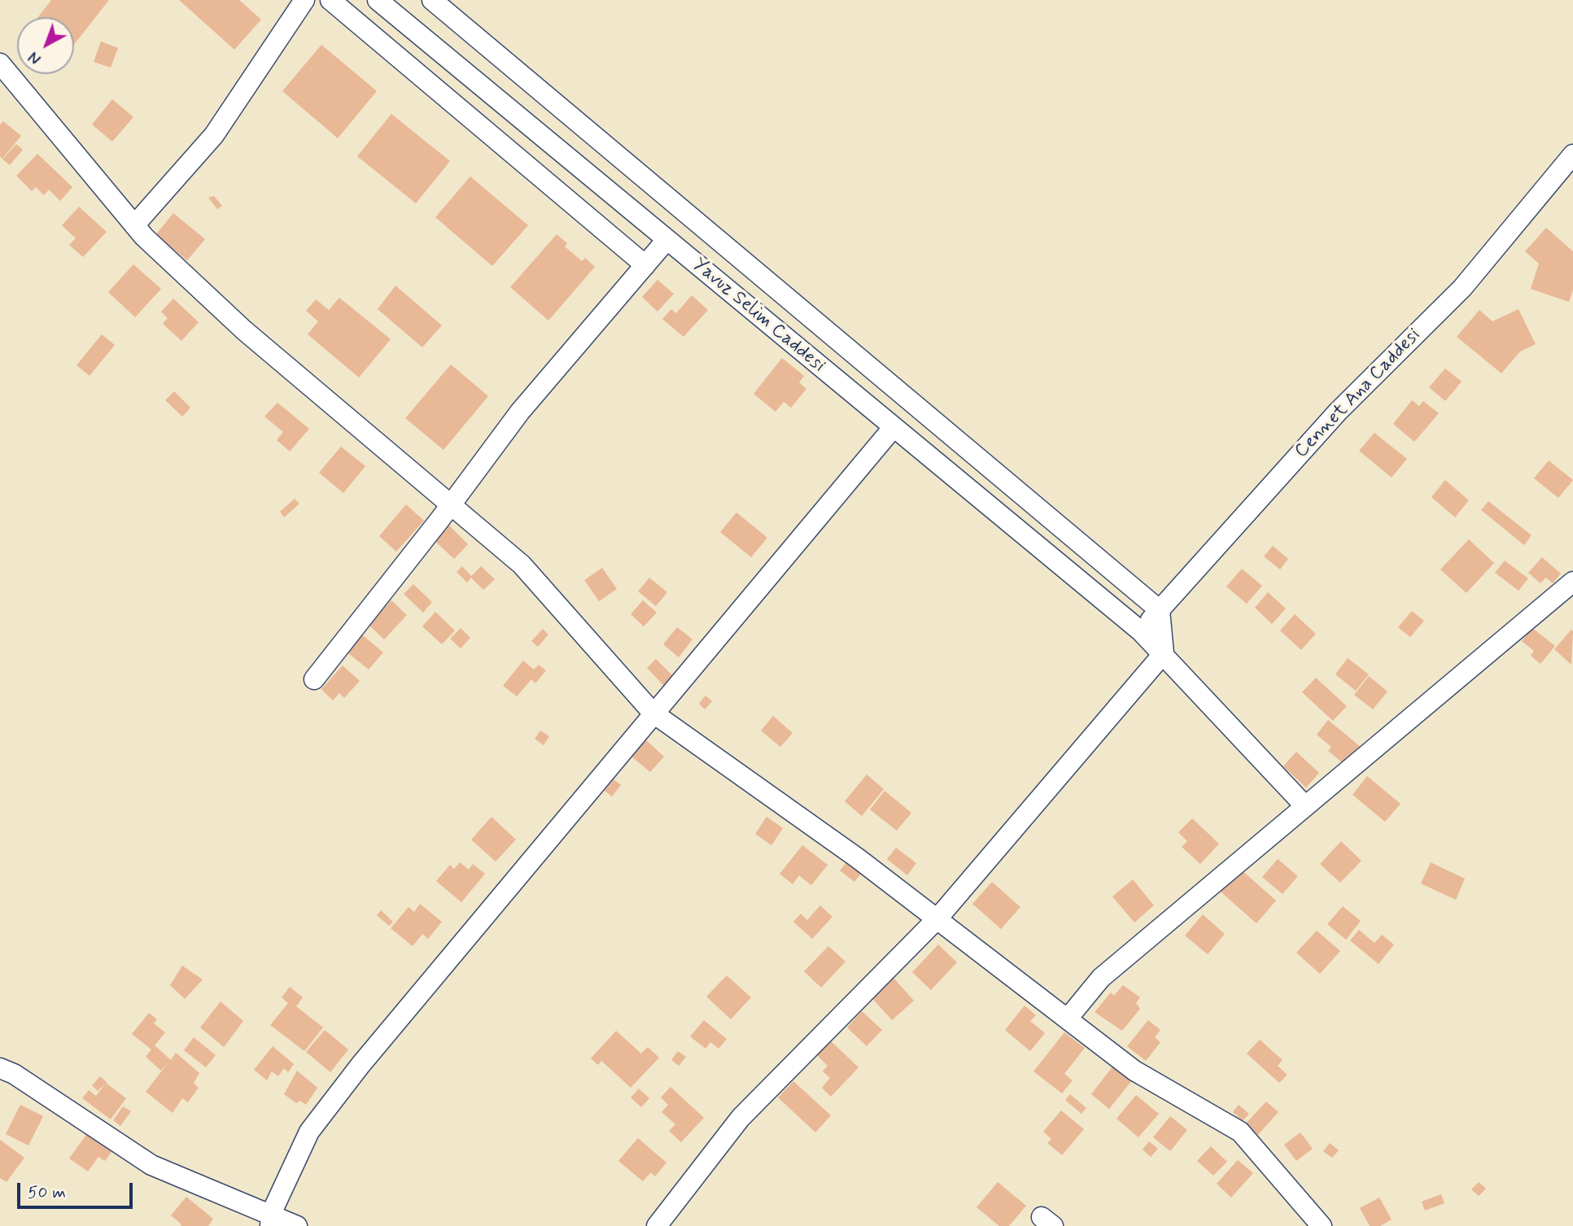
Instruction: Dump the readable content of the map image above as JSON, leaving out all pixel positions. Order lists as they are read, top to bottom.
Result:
{
  "streets": {
    "street": ["Yavuz Selim Caddesi", "Cennet Ana Caddesi"]
  },
  "crossings": [
    ["Yavuz Selim Caddesi", "Cennet Ana Caddesi"]
  ],
  "scale_bar": "50 m",
  "north": "bottom left"
}
